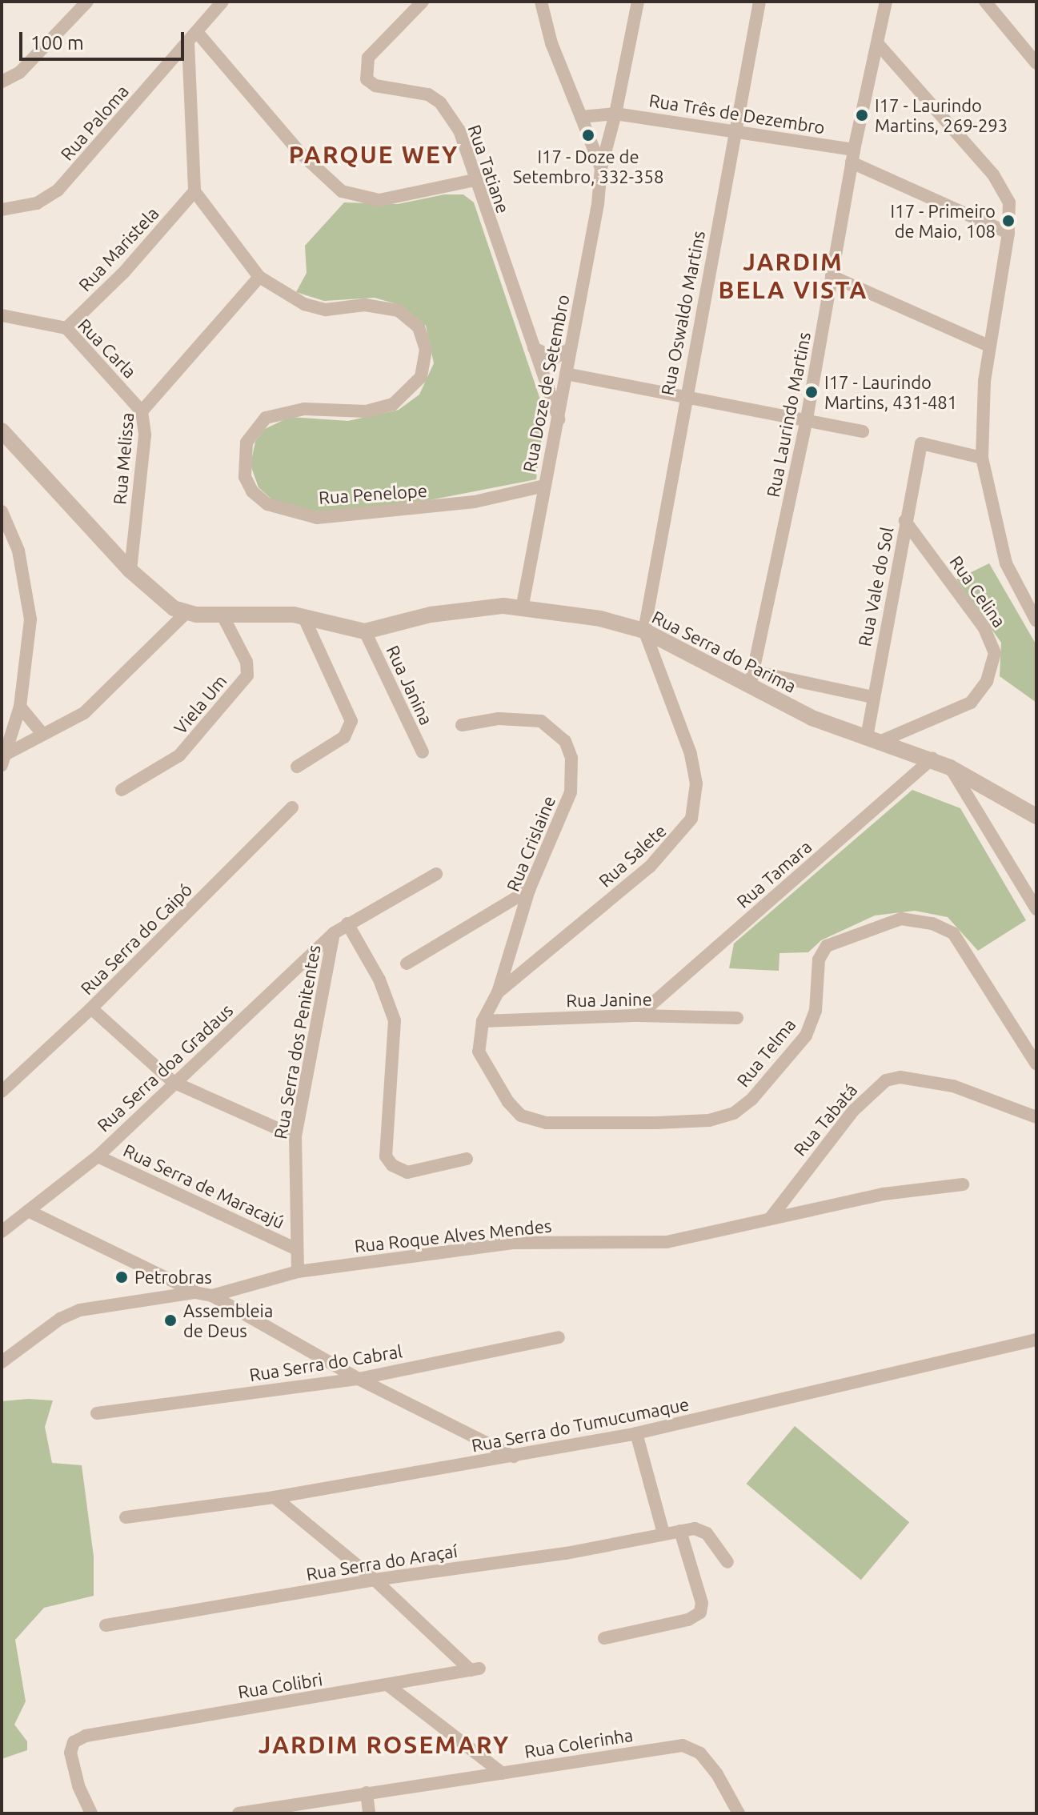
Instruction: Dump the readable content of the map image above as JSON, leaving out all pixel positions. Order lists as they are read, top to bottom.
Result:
{
  "streets": {
    "street": [
      "Rua Três de Dezembro",
      "Rua Paloma",
      "Rua Tatiane",
      "Rua Maristela",
      "Rua Oswaldo Martins",
      "Rua Carla",
      "Rua Doze de Setembro",
      "Rua Laurindo Martins",
      "Rua Melissa",
      "Rua Penelope",
      "Rua Vale do Sol",
      "Rua Celina",
      "Rua Serra do Parima",
      "Rua Janina",
      "Viela Um",
      "Rua Crislaine",
      "Rua Salete",
      "Rua Tamara",
      "Rua Serra do Caipó",
      "Rua Janine",
      "Rua Serra dos Penitentes",
      "Rua Telma",
      "Rua Serra doa Gradaus",
      "Rua Tabatá",
      "Rua Serra de Maracajú",
      "Rua Roque Alves Mendes",
      "Rua Serra do Cabral",
      "Rua Serra do Tumucumaque",
      "Rua Serra do Araçaí",
      "Rua Colibri",
      "Rua Colerinha"
    ]
  },
  "crossings": [
    ["Rua Três de Dezembro", "Rua Oswaldo Martins"],
    ["Rua Três de Dezembro", "Rua Doze de Setembro"],
    ["Rua Três de Dezembro", "Rua Laurindo Martins"],
    ["Rua Tatiane", "Rua Doze de Setembro"],
    ["Rua Maristela", "Rua Carla"],
    ["Rua Maristela", "Rua Penelope"],
    ["Rua Oswaldo Martins", "Rua Serra do Parima"],
    ["Rua Oswaldo Martins", "Rua Salete"],
    ["Rua Carla", "Rua Melissa"],
    ["Rua Doze de Setembro", "Rua Penelope"],
    ["Rua Doze de Setembro", "Rua Serra do Parima"],
    ["Rua Laurindo Martins", "Rua Serra do Parima"],
    ["Rua Melissa", "Rua Penelope"],
    ["Rua Vale do Sol", "Rua Celina"],
    ["Rua Vale do Sol", "Rua Serra do Parima"],
    ["Rua Celina", "Rua Serra do Parima"],
    ["Rua Serra do Parima", "Rua Janina"],
    ["Rua Serra do Parima", "Viela Um"],
    ["Rua Serra do Parima", "Rua Salete"],
    ["Rua Serra do Parima", "Rua Tamara"],
    ["Rua Crislaine", "Rua Salete"],
    ["Rua Crislaine", "Rua Telma"],
    ["Rua Salete", "Rua Telma"],
    ["Rua Tamara", "Rua Janine"],
    ["Rua Janine", "Rua Telma"],
    ["Rua Serra dos Penitentes", "Rua Serra doa Gradaus"],
    ["Rua Serra dos Penitentes", "Rua Serra de Maracajú"],
    ["Rua Serra dos Penitentes", "Rua Roque Alves Mendes"],
    ["Rua Serra doa Gradaus", "Rua Serra de Maracajú"],
    ["Rua Tabatá", "Rua Roque Alves Mendes"],
    ["Rua Serra do Araçaí", "Rua Colibri"]
  ],
  "districts": ["PARQUE WEY", "JARDIM BELA VISTA", "JARDIM ROSEMARY"],
  "places": [
    "I17 - Laurindo Martins, 269-293",
    "I17 - Doze de Setembro, 332-358",
    "I17 - Primeiro de Maio, 108",
    "I17 - Laurindo Martins, 431-481",
    "Petrobras",
    "Assembleia de Deus"
  ],
  "scale_bar": "100 m"
}
